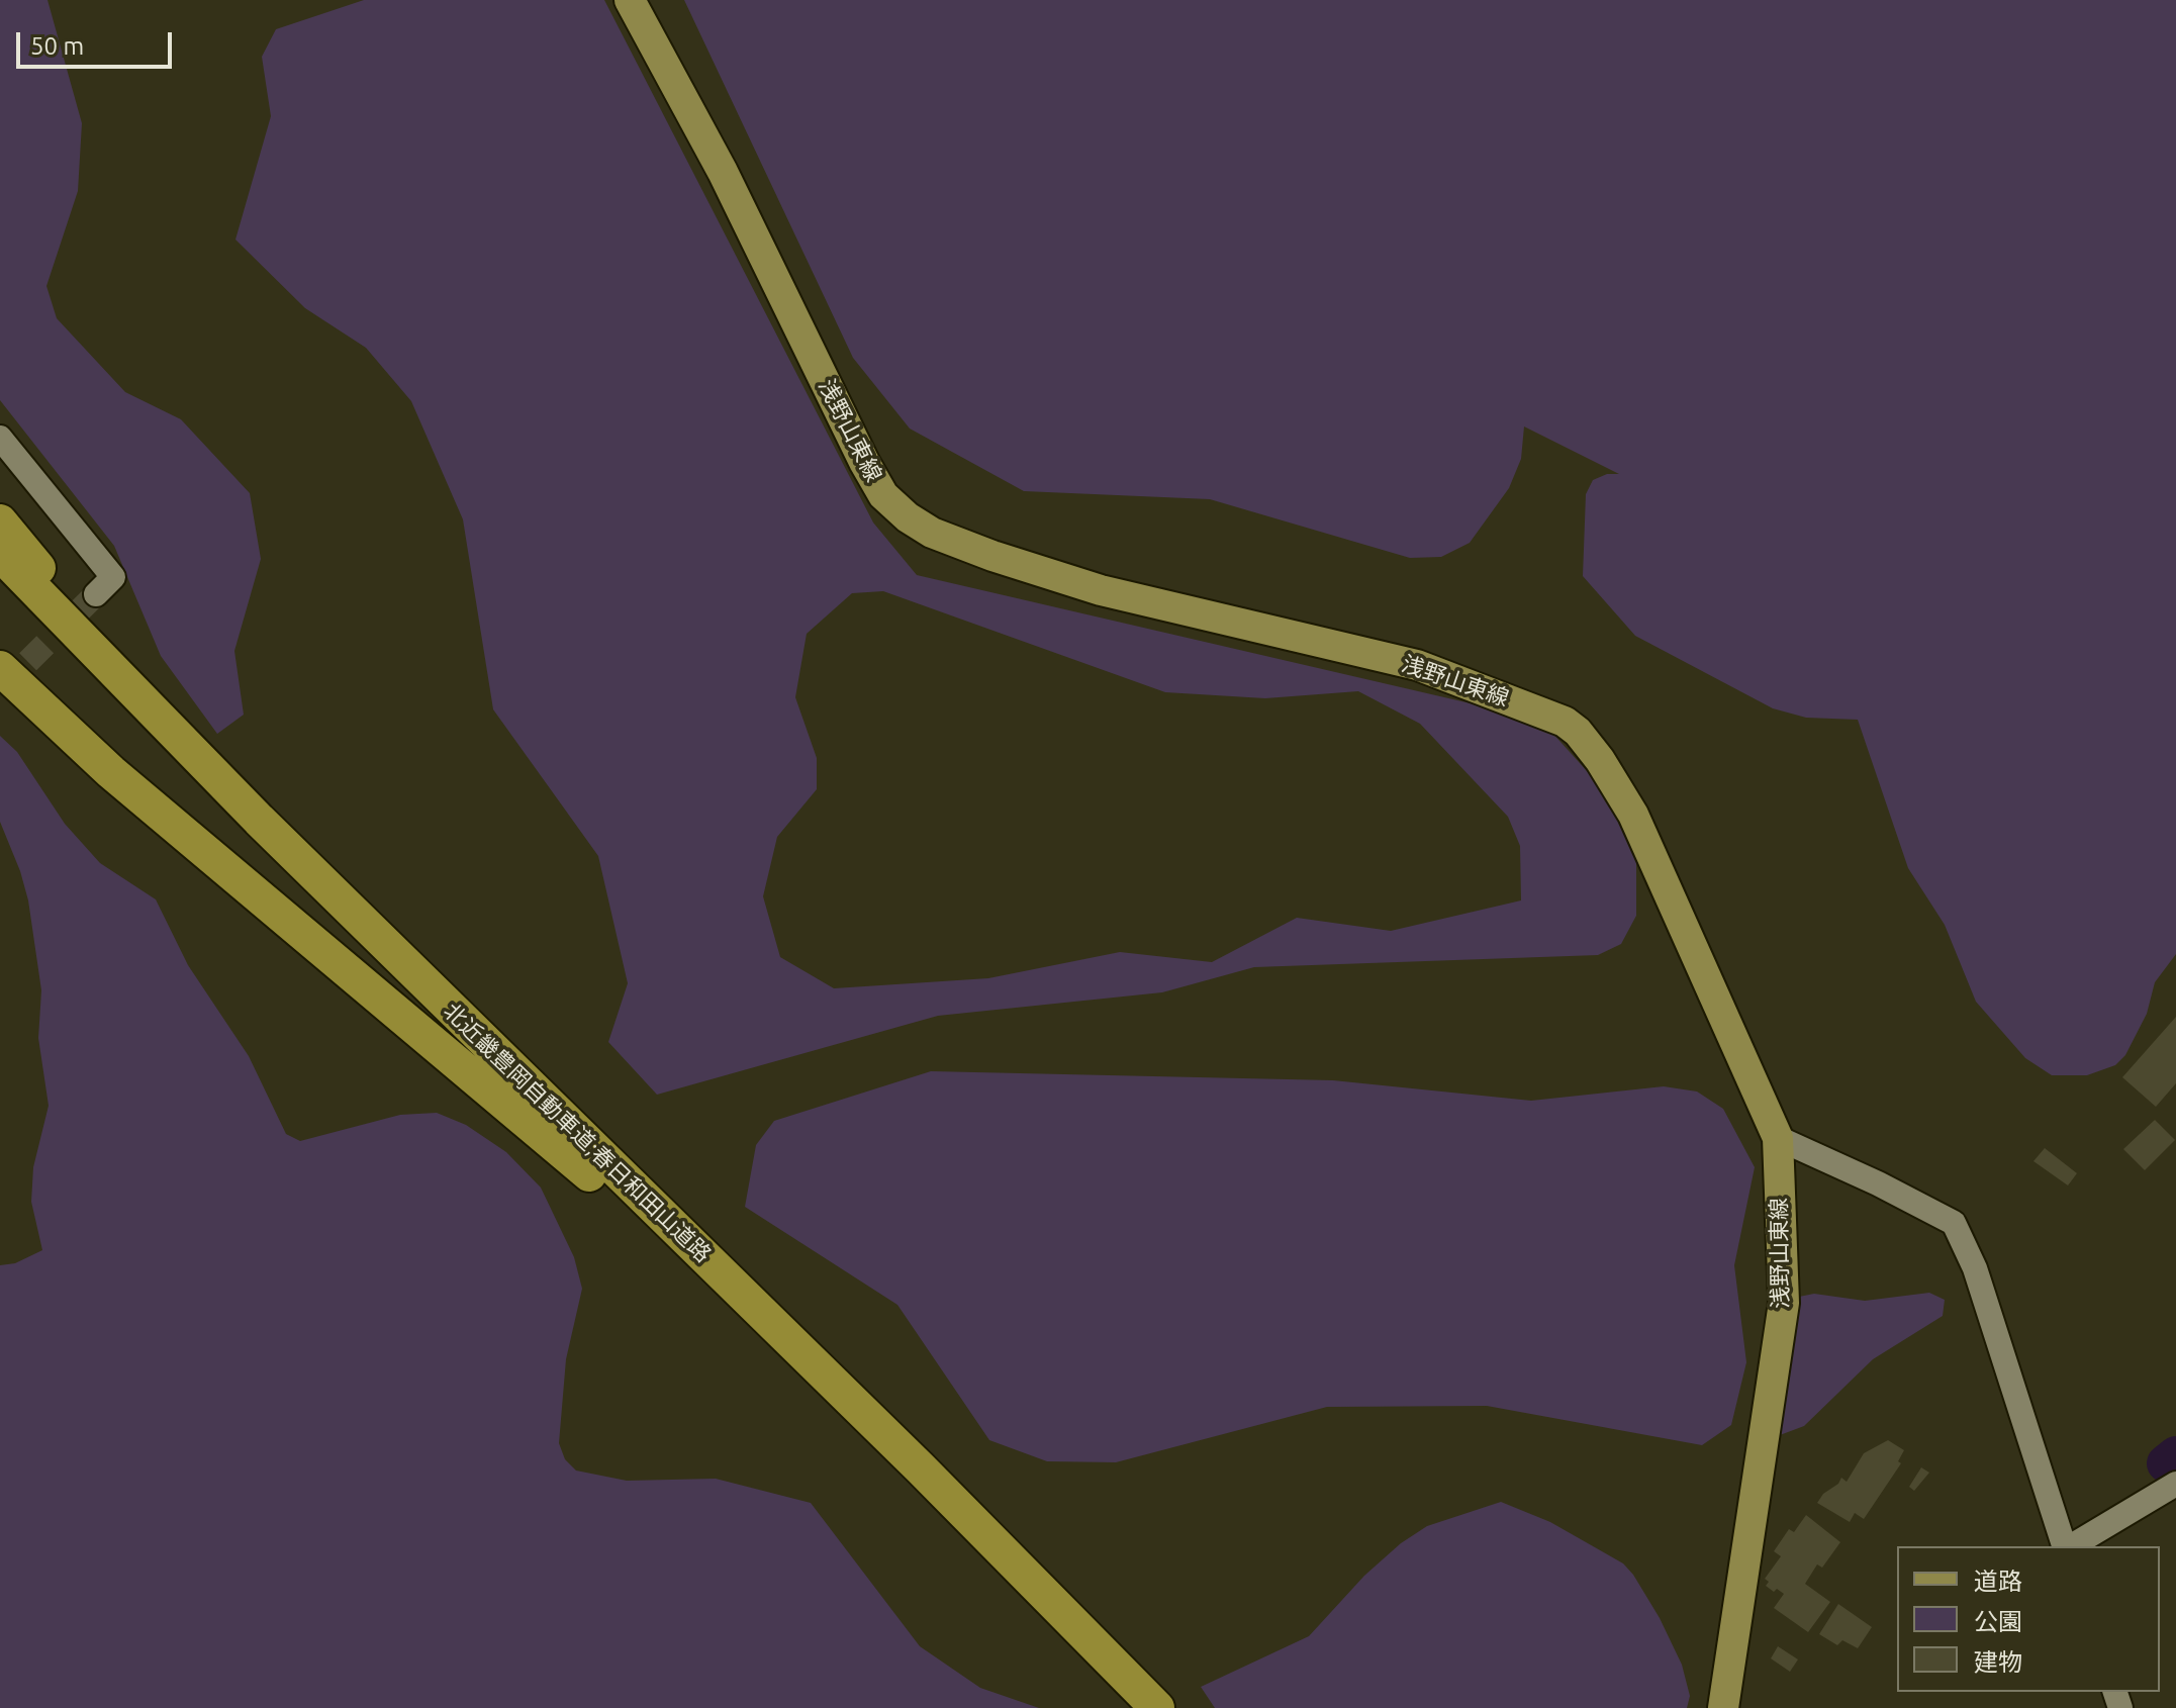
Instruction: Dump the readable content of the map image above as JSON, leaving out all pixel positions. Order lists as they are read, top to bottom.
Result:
{
  "streets": {
    "highway": ["北近畿豊岡自動車道;春日和田山道路"],
    "main road": ["浅野山東線"]
  },
  "legend": ["道路", "公園", "建物"],
  "scale_bar": "50 m"
}
